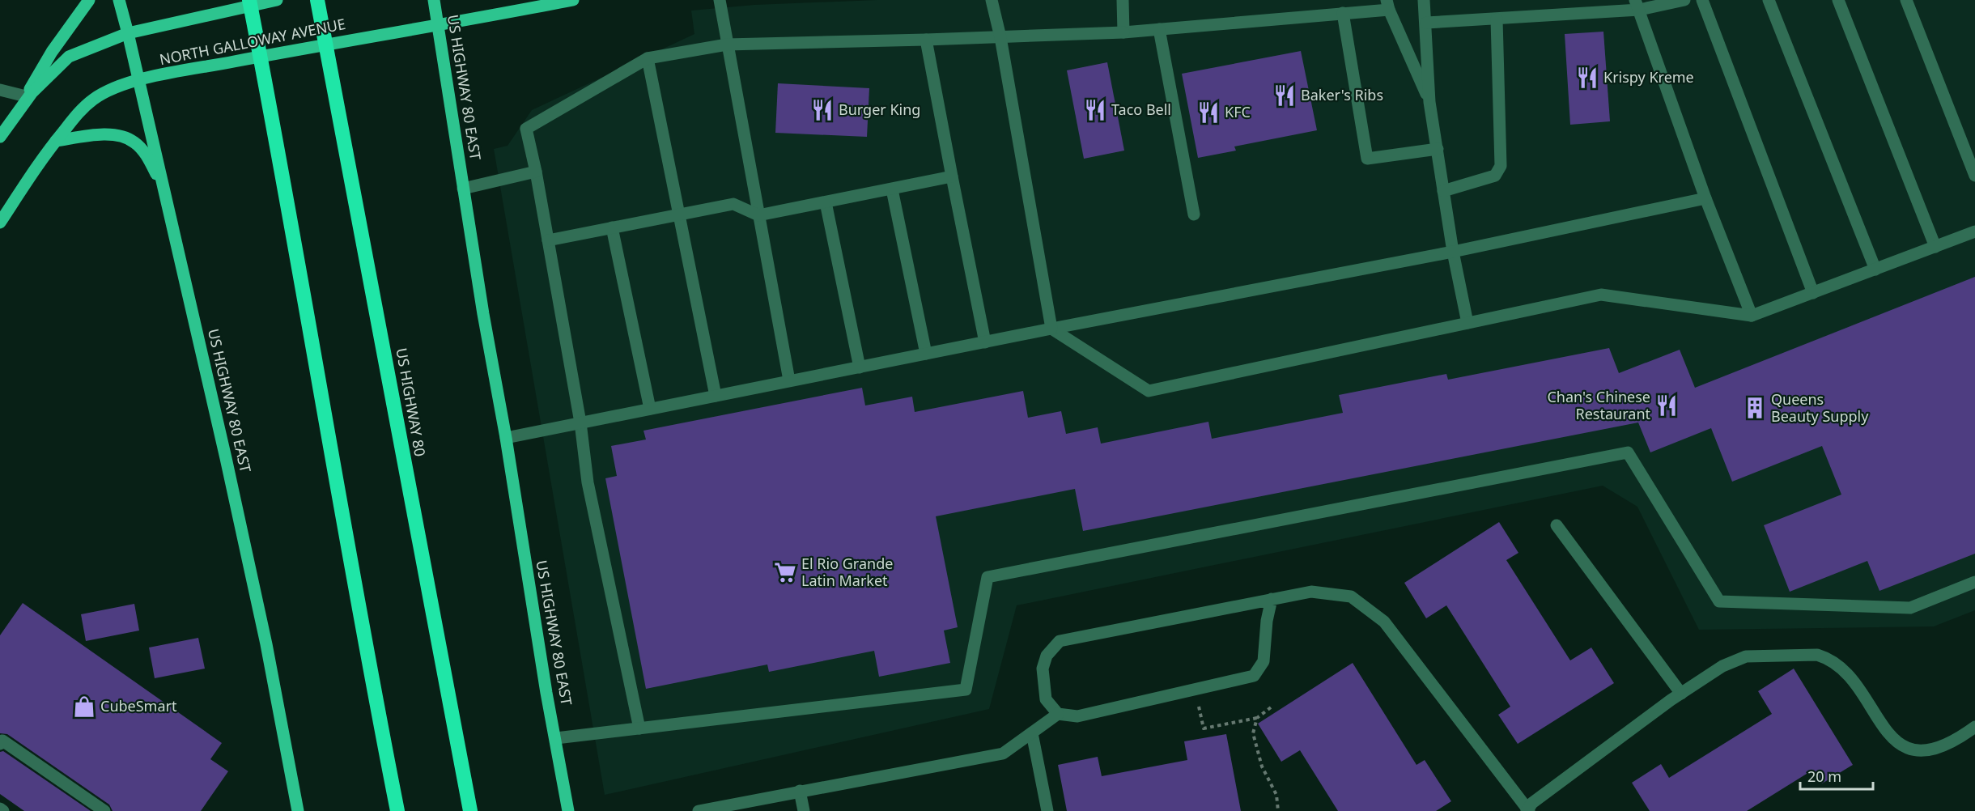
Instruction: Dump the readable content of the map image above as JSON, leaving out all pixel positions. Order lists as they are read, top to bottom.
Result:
{
  "streets": {
    "highway": ["US HIGHWAY 80"],
    "main road": ["NORTH GALLOWAY AVENUE", "US HIGHWAY 80 EAST"]
  },
  "crossings": [
    ["NORTH GALLOWAY AVENUE", "US HIGHWAY 80 EAST"]
  ],
  "places": {
    "restaurant": [
      "Krispy Kreme",
      "Baker's Ribs",
      "Burger King",
      "Taco Bell",
      "KFC",
      "Chan's Chinese Restaurant"
    ],
    "building": ["Queens Beauty Supply"],
    "supermarket": ["El Rio Grande Latin Market"],
    "shop": ["CubeSmart"]
  },
  "scale_bar": "20 m"
}
